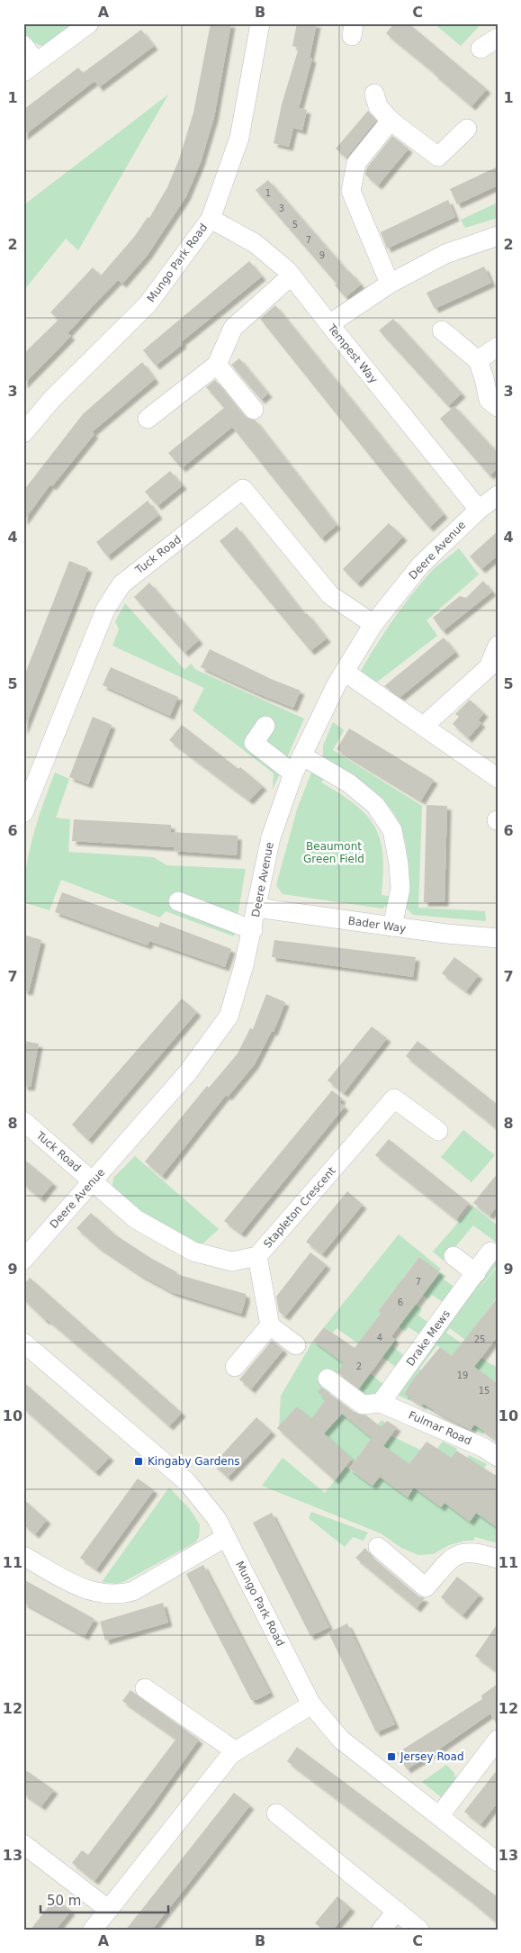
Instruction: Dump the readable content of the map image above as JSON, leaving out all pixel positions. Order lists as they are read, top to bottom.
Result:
{
  "streets": {
    "street": [
      "Mungo Park Road",
      "Tempest Way",
      "Deere Avenue",
      "Tuck Road",
      "Bader Way",
      "Stapleton Crescent",
      "Drake Mews",
      "Fulmar Road"
    ]
  },
  "crossings": [
    ["Mungo Park Road", "Tempest Way"],
    ["Tempest Way", "Deere Avenue"],
    ["Deere Avenue", "Tuck Road"],
    ["Deere Avenue", "Bader Way"],
    ["Deere Avenue", "Stapleton Crescent"],
    ["Tuck Road", "Stapleton Crescent"],
    ["Drake Mews", "Fulmar Road"]
  ],
  "parks": ["Beaumont Green Field"],
  "places": {
    "transit": ["Kingaby Gardens", "Jersey Road"]
  },
  "house_numbers": [
    "1",
    "3",
    "5",
    "7",
    "9",
    "7",
    "6",
    "4",
    "25",
    "2",
    "19",
    "15"
  ],
  "scale_bar": "50 m",
  "grid": {
    "columns": ["A", "B", "C"],
    "rows": [
      "1",
      "2",
      "3",
      "4",
      "5",
      "6",
      "7",
      "8",
      "9",
      "10",
      "11",
      "12",
      "13"
    ]
  }
}
